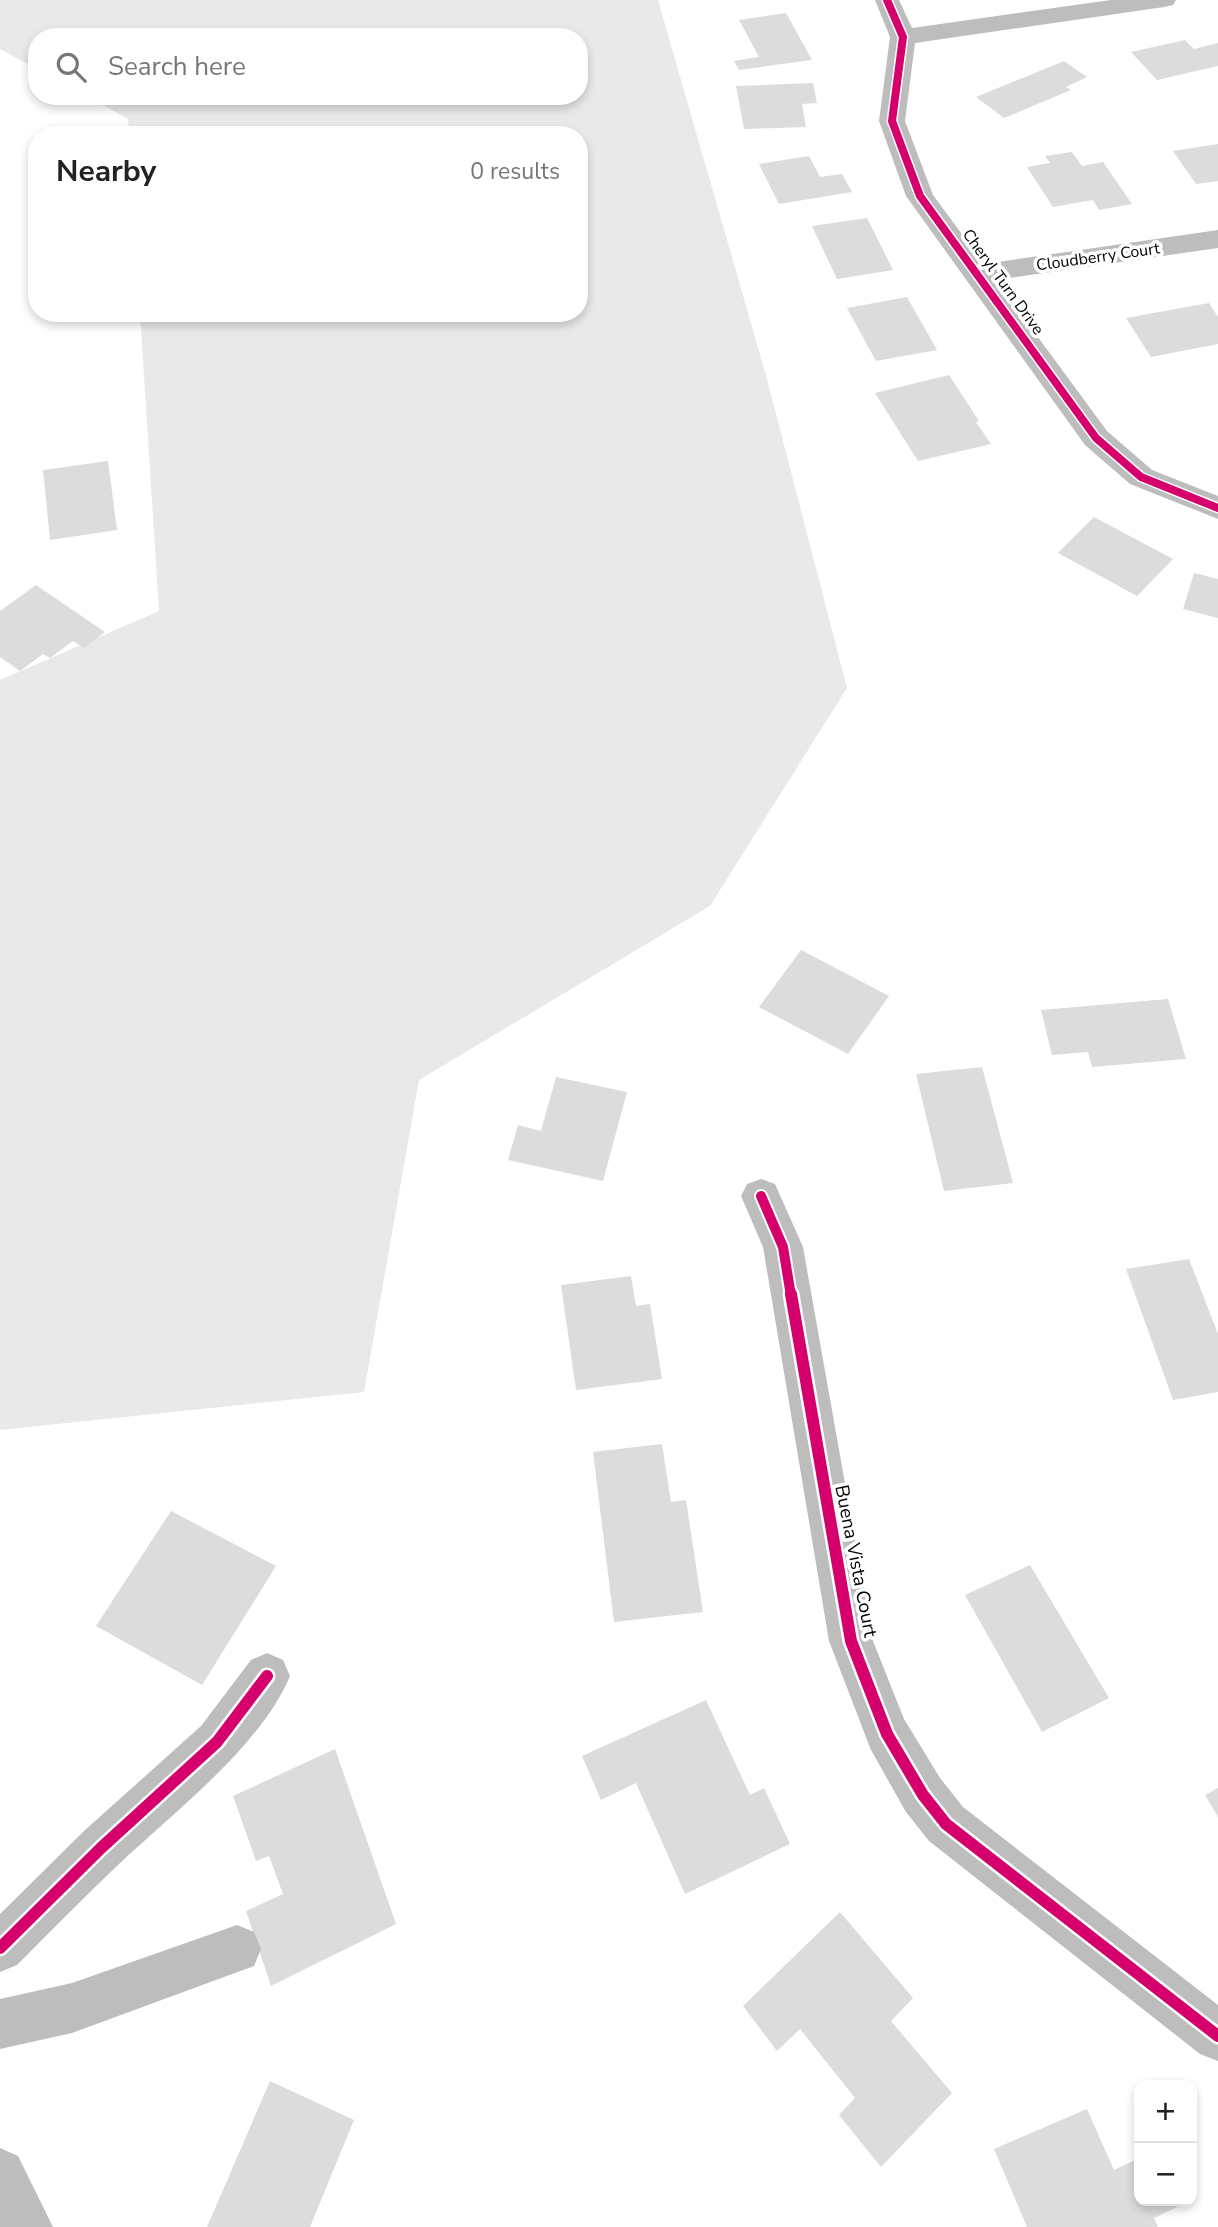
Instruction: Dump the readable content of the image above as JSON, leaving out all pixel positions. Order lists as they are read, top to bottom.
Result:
{
  "streets": {
    "street": ["Cloudberry Court", "Cheryl Turn Drive", "Buena Vista Court"]
  },
  "crossings": [
    ["Cloudberry Court", "Cheryl Turn Drive"]
  ],
  "page": {
    "search": "Search here",
    "heading": ["Nearby", "0 results"],
    "map_buttons": ["+", "−"]
  }
}
